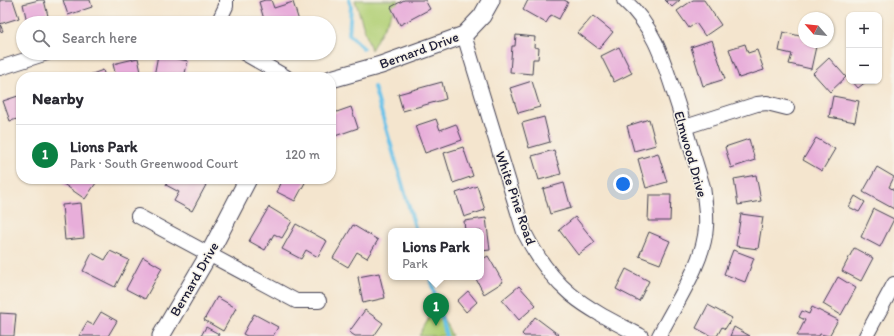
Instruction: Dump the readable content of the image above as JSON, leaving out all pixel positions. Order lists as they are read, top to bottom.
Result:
{
  "streets": {
    "street": ["Bernard Drive", "Elmwood Drive", "White Pine Road"]
  },
  "crossings": [
    ["Bernard Drive", "White Pine Road"]
  ],
  "north": "top left",
  "page": {
    "map_buttons": ["+", "−"],
    "search": "Search here",
    "heading": "Nearby",
    "list": [
      {
        "mark": "1",
        "name": "Lions Park",
        "note": "Park · South Greenwood Court",
        "value": "120 m"
      }
    ],
    "popup": ["Lions Park", "Park"],
    "pins": "1"
  }
}
